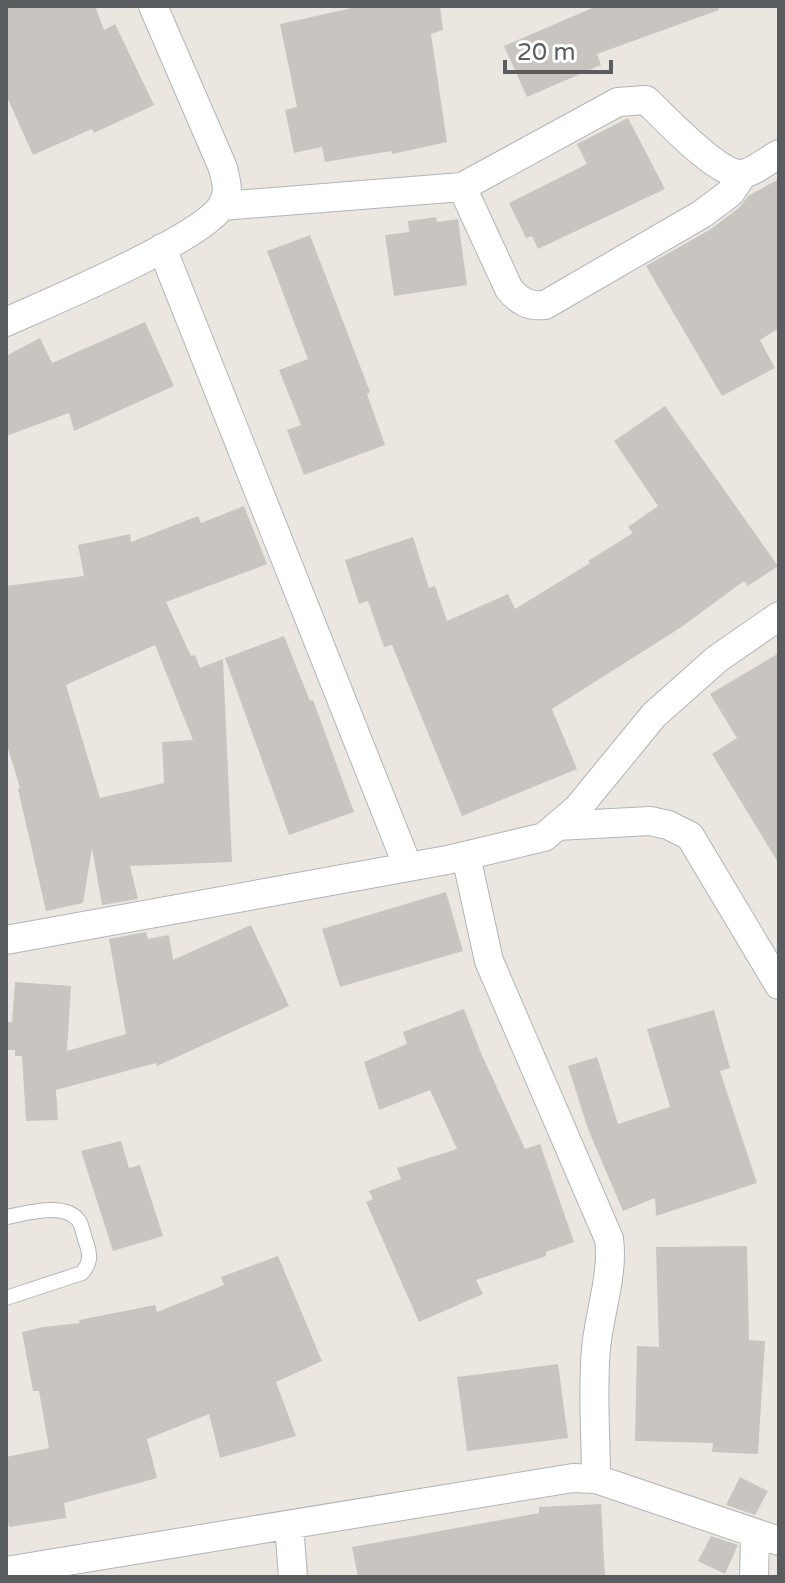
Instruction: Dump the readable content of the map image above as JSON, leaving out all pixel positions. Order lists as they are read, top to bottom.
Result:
{
  "scale_bar": "20 m"
}
